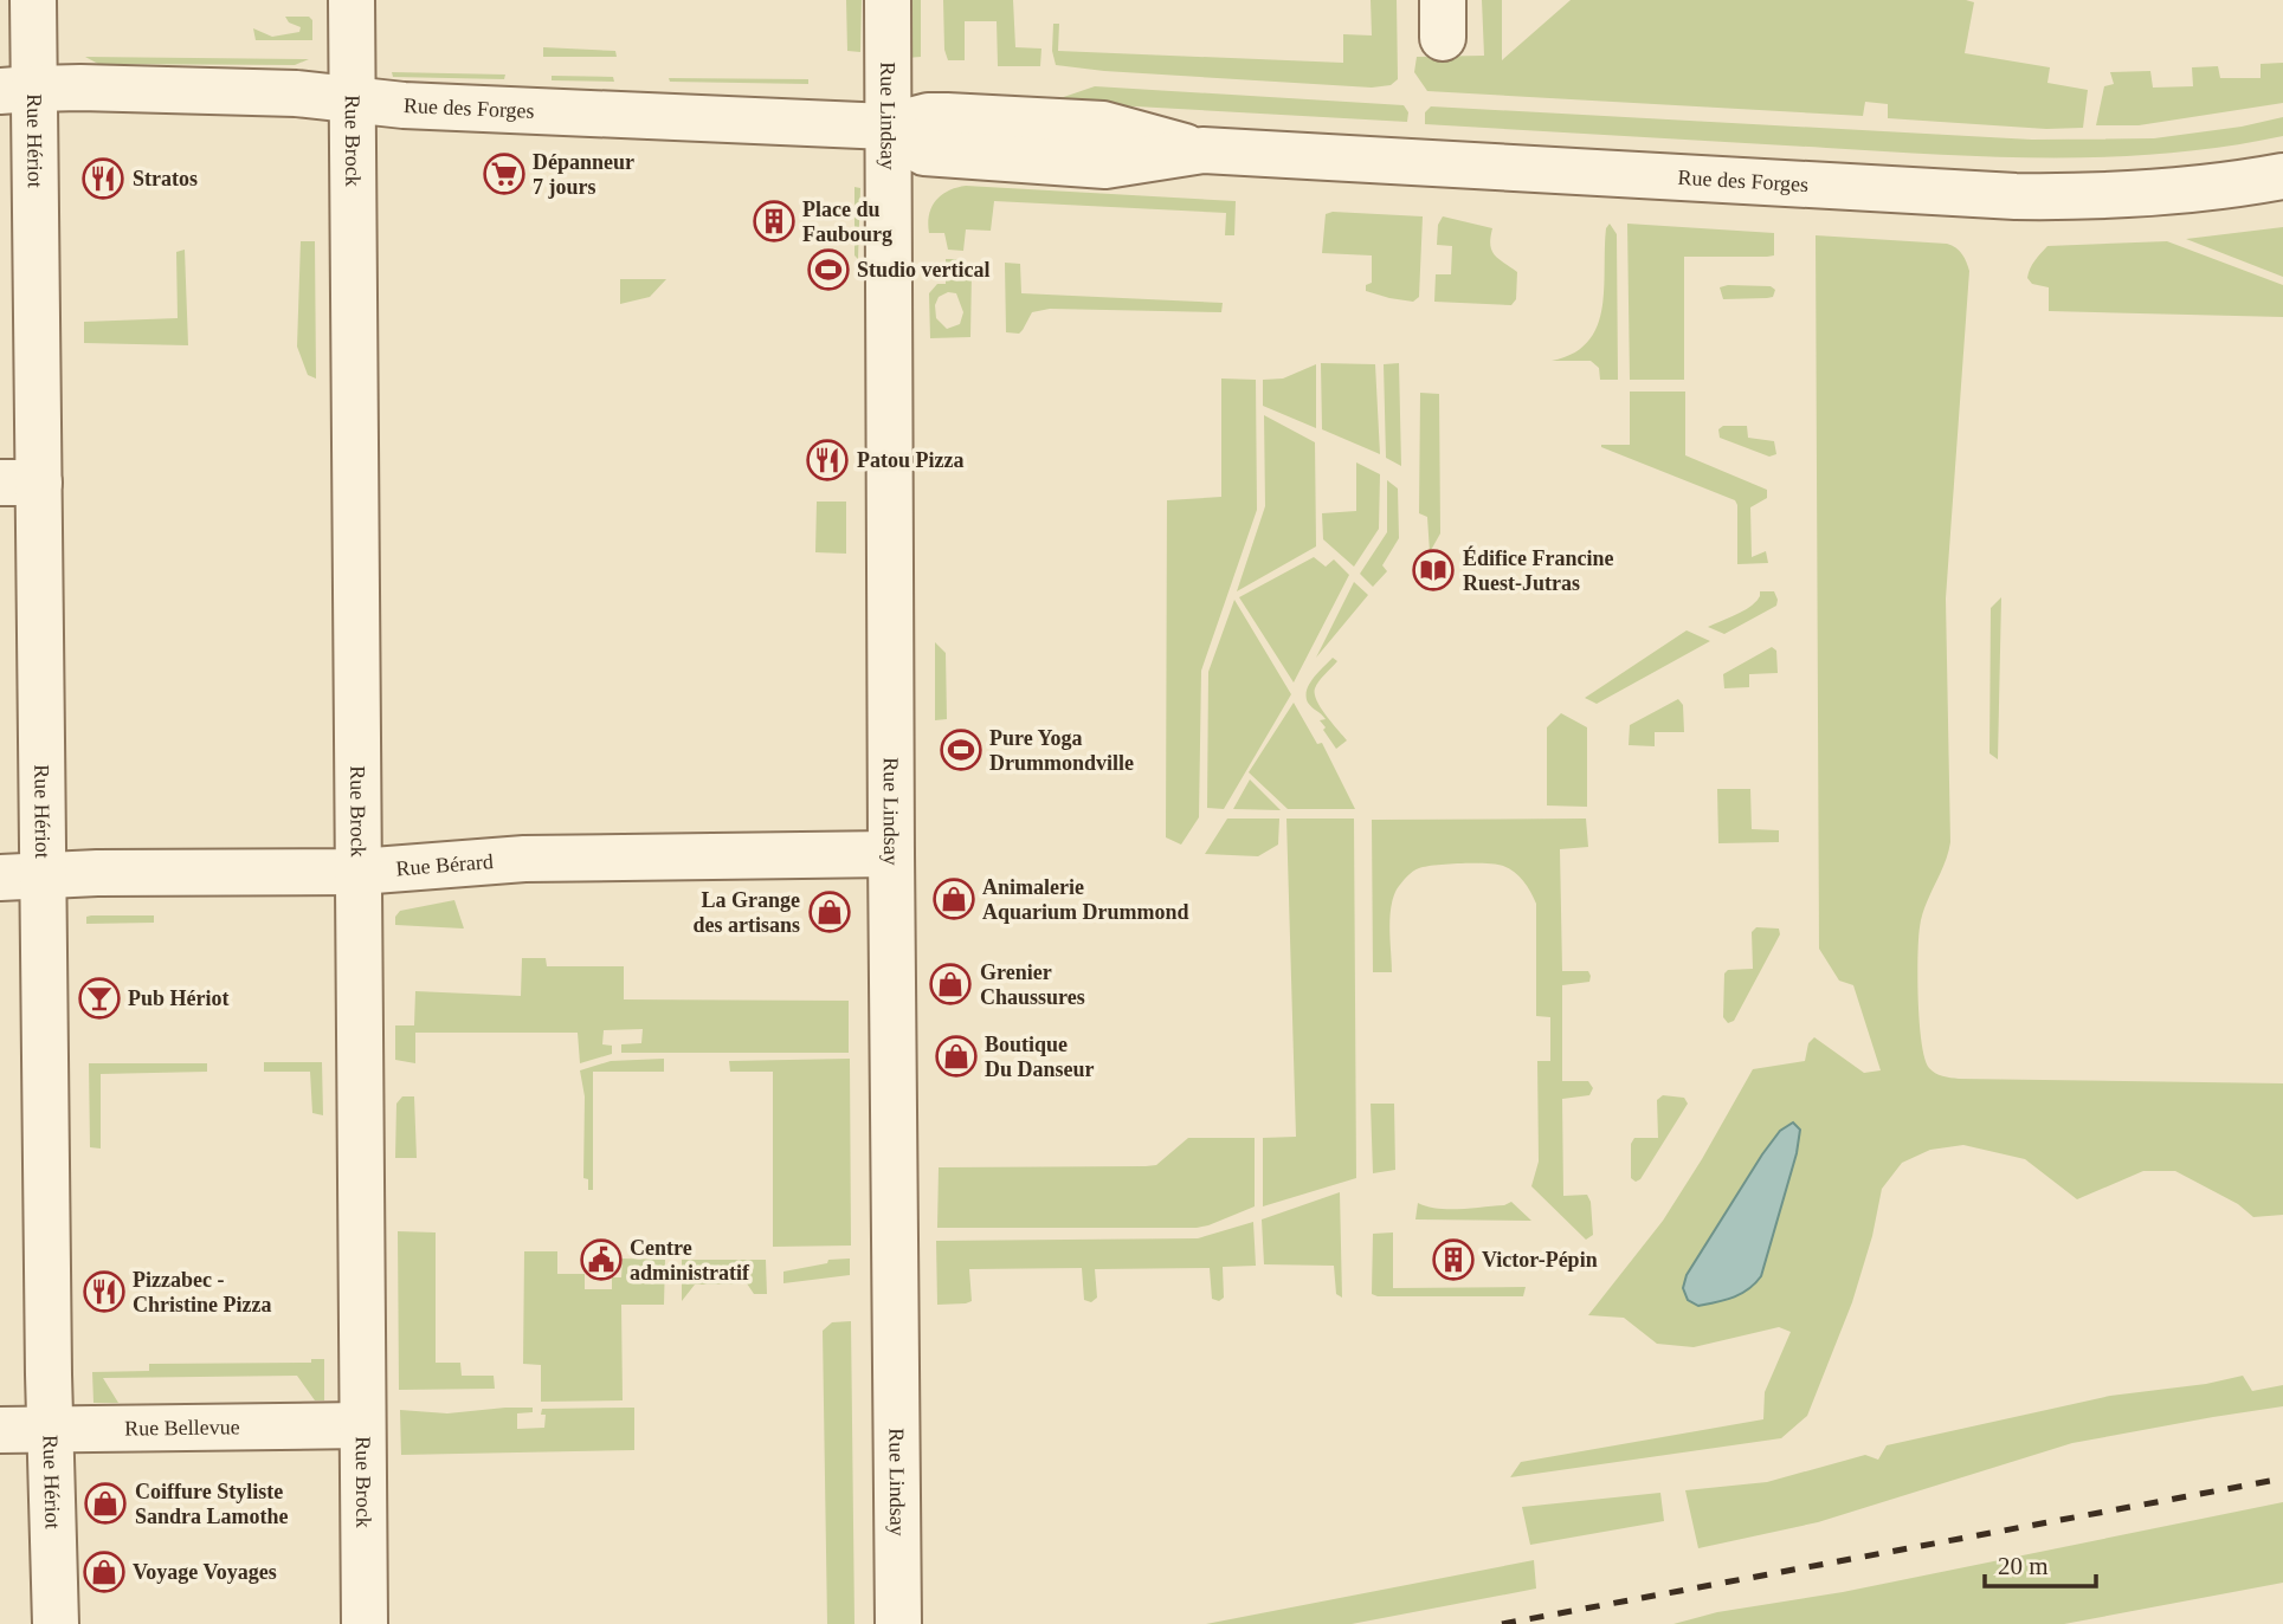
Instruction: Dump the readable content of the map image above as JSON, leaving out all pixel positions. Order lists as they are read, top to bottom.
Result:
{
  "streets": {
    "street": [
      "Rue des Forges",
      "Rue Lindsay",
      "Rue Hériot",
      "Rue Brock",
      "Rue Bérard",
      "Rue Bellevue"
    ]
  },
  "crossings": [
    ["Rue des Forges", "Rue Lindsay"],
    ["Rue des Forges", "Rue Hériot"],
    ["Rue des Forges", "Rue Brock"],
    ["Rue Lindsay", "Rue Bérard"],
    ["Rue Hériot", "Rue Bérard"],
    ["Rue Hériot", "Rue Bellevue"],
    ["Rue Brock", "Rue Bérard"],
    ["Rue Brock", "Rue Bellevue"]
  ],
  "places": {
    "supermarket": ["Dépanneur 7 jours"],
    "restaurant": ["Stratos", "Patou Pizza", "Pizzabec - Christine Pizza"],
    "building": ["Place du Faubourg", "Victor-Pépin"],
    "sports": ["Studio vertical", "Pure Yoga Drummondville"],
    "library": ["Édifice Francine Ruest-Jutras"],
    "shop": [
      "Animalerie Aquarium Drummond",
      "La Grange des artisans",
      "Grenier Chaussures",
      "Boutique Du Danseur",
      "Coiffure Styliste Sandra Lamothe",
      "Voyage Voyages"
    ],
    "bar": ["Pub Hériot"],
    "public building": ["Centre administratif"]
  },
  "scale_bar": "20 m"
}
